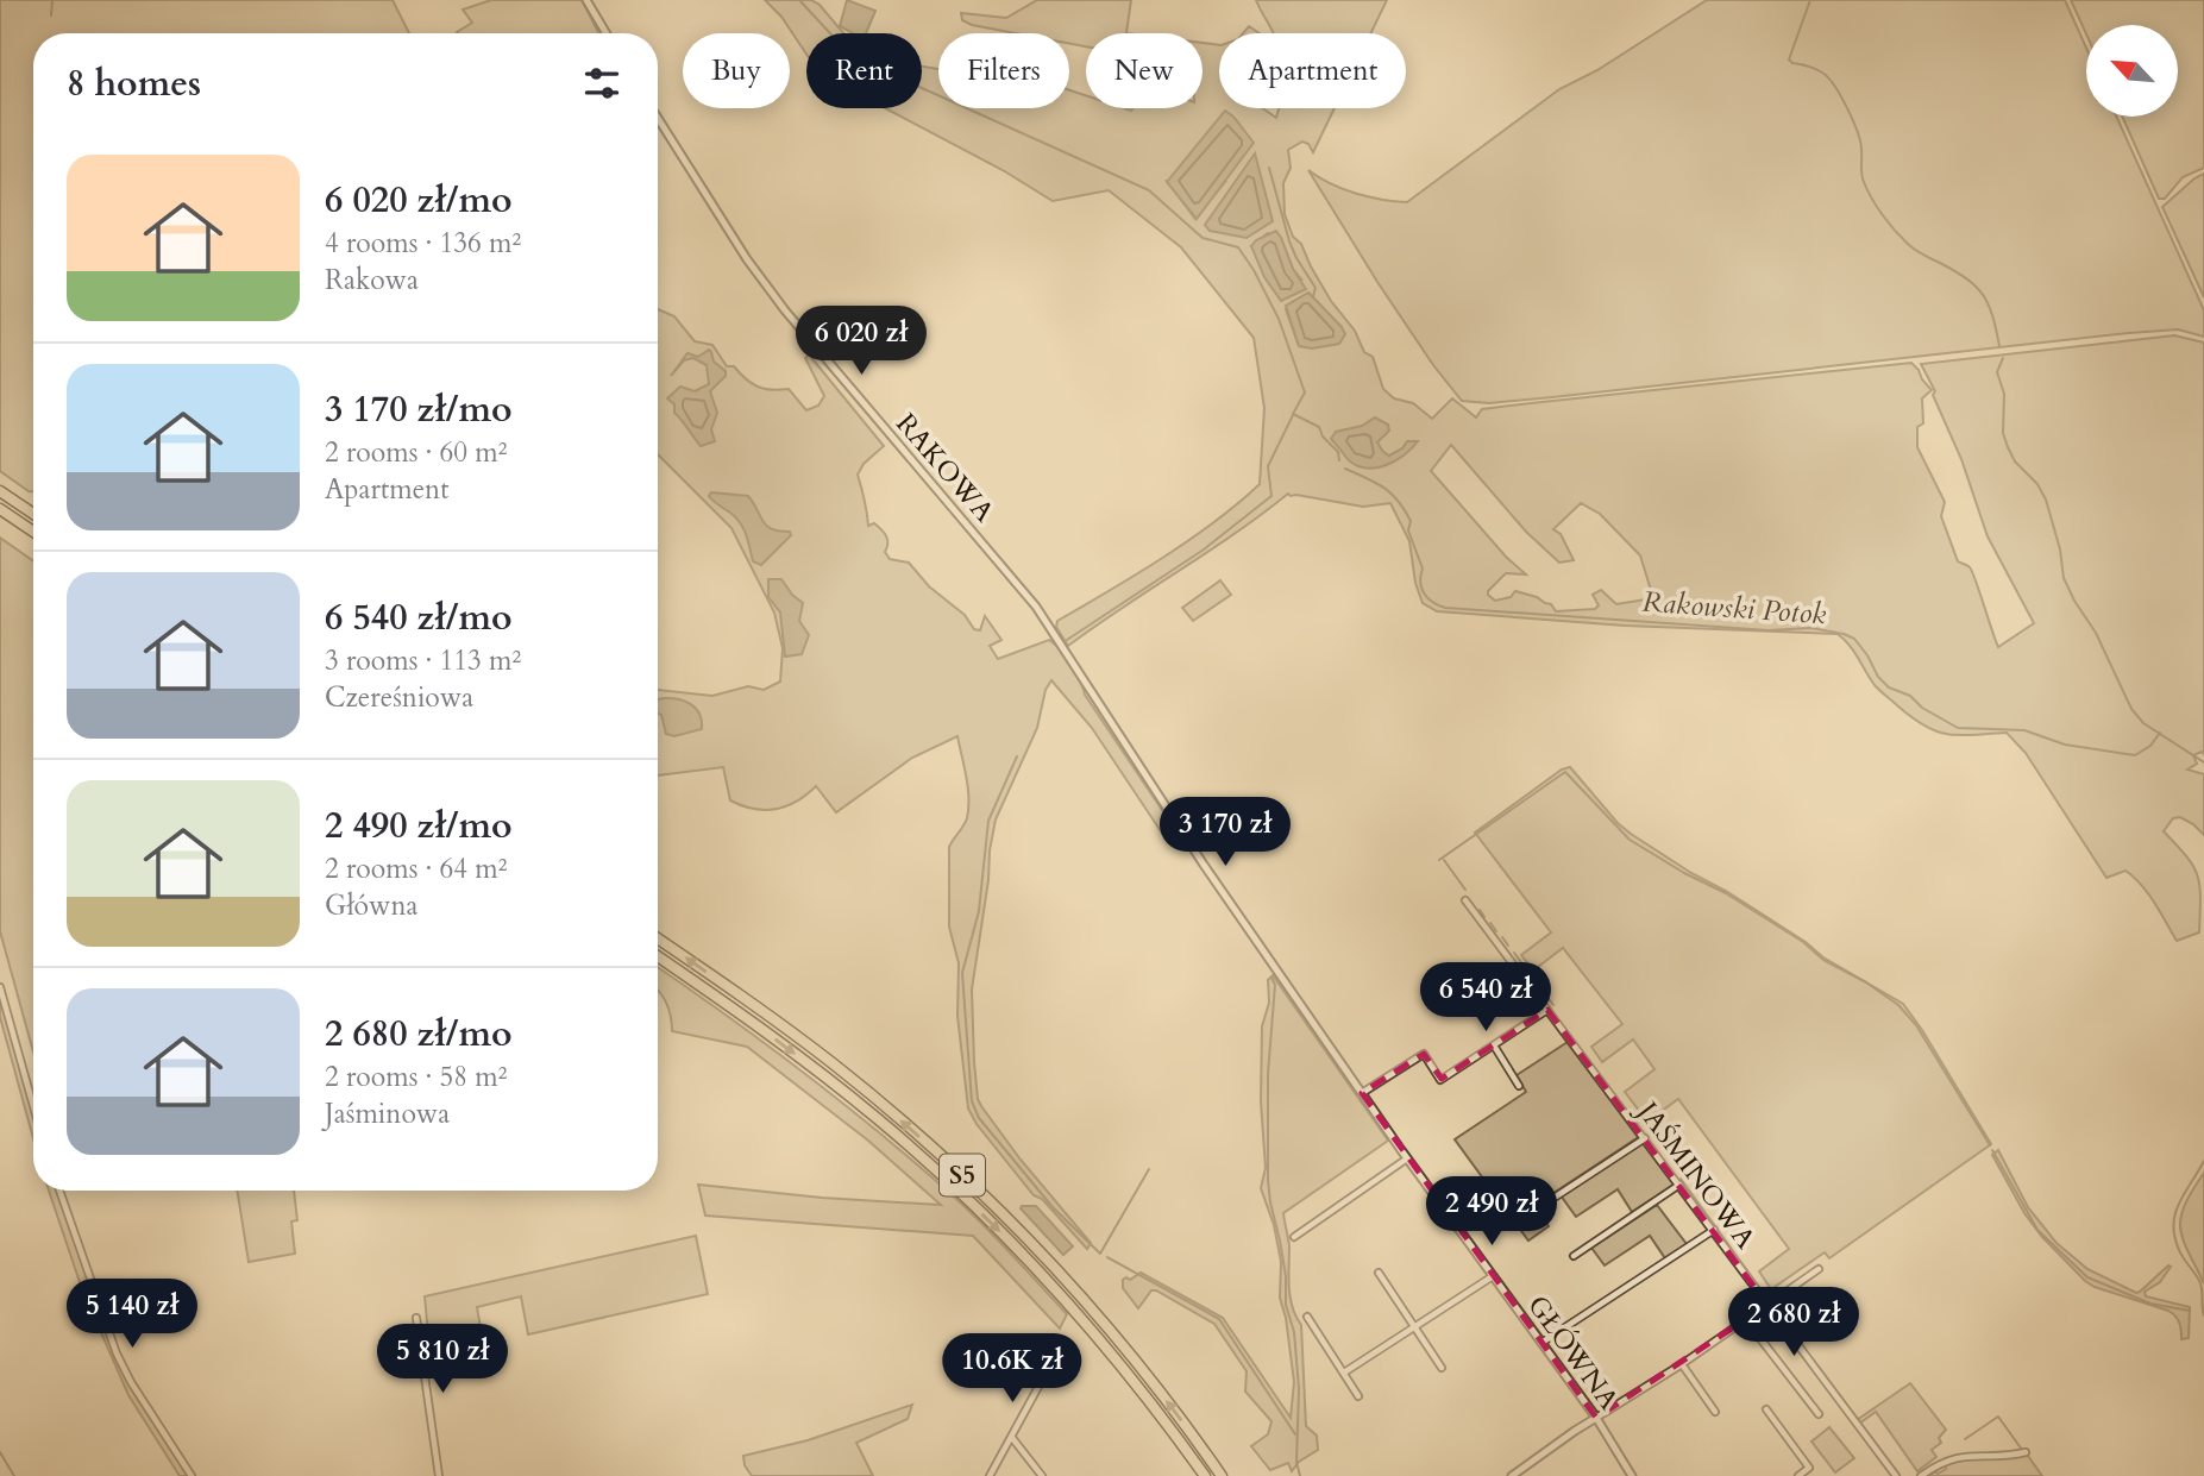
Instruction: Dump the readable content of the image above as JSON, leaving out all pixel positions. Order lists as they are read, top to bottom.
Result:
{
  "streets": {
    "highway": ["S5"],
    "street": ["RAKOWA", "JAŚMINOWA", "GŁÓWNA"]
  },
  "crossings": [
    ["RAKOWA", "GŁÓWNA"]
  ],
  "water": ["Rakowski Potok"],
  "north": "top left",
  "page": {
    "chip": [
      "Buy",
      "Rent",
      "Filters",
      "New",
      "Apartment"
    ],
    "heading": "8 homes",
    "list": [
      {
        "name": "6 020 zł/mo",
        "note": "4 rooms · 136 m² · Rakowa"
      },
      {
        "name": "3 170 zł/mo",
        "note": "2 rooms · 60 m² · Apartment"
      },
      {
        "name": "6 540 zł/mo",
        "note": "3 rooms · 113 m² · Czereśniowa"
      },
      {
        "name": "2 490 zł/mo",
        "note": "2 rooms · 64 m² · Główna"
      },
      {
        "name": "2 680 zł/mo",
        "note": "2 rooms · 58 m² · Jaśminowa"
      }
    ],
    "price": [
      "6 020 zł",
      "3 170 zł",
      "6 540 zł",
      "2 490 zł",
      "5 140 zł",
      "2 680 zł",
      "5 810 zł",
      "10.6K zł"
    ]
  }
}
